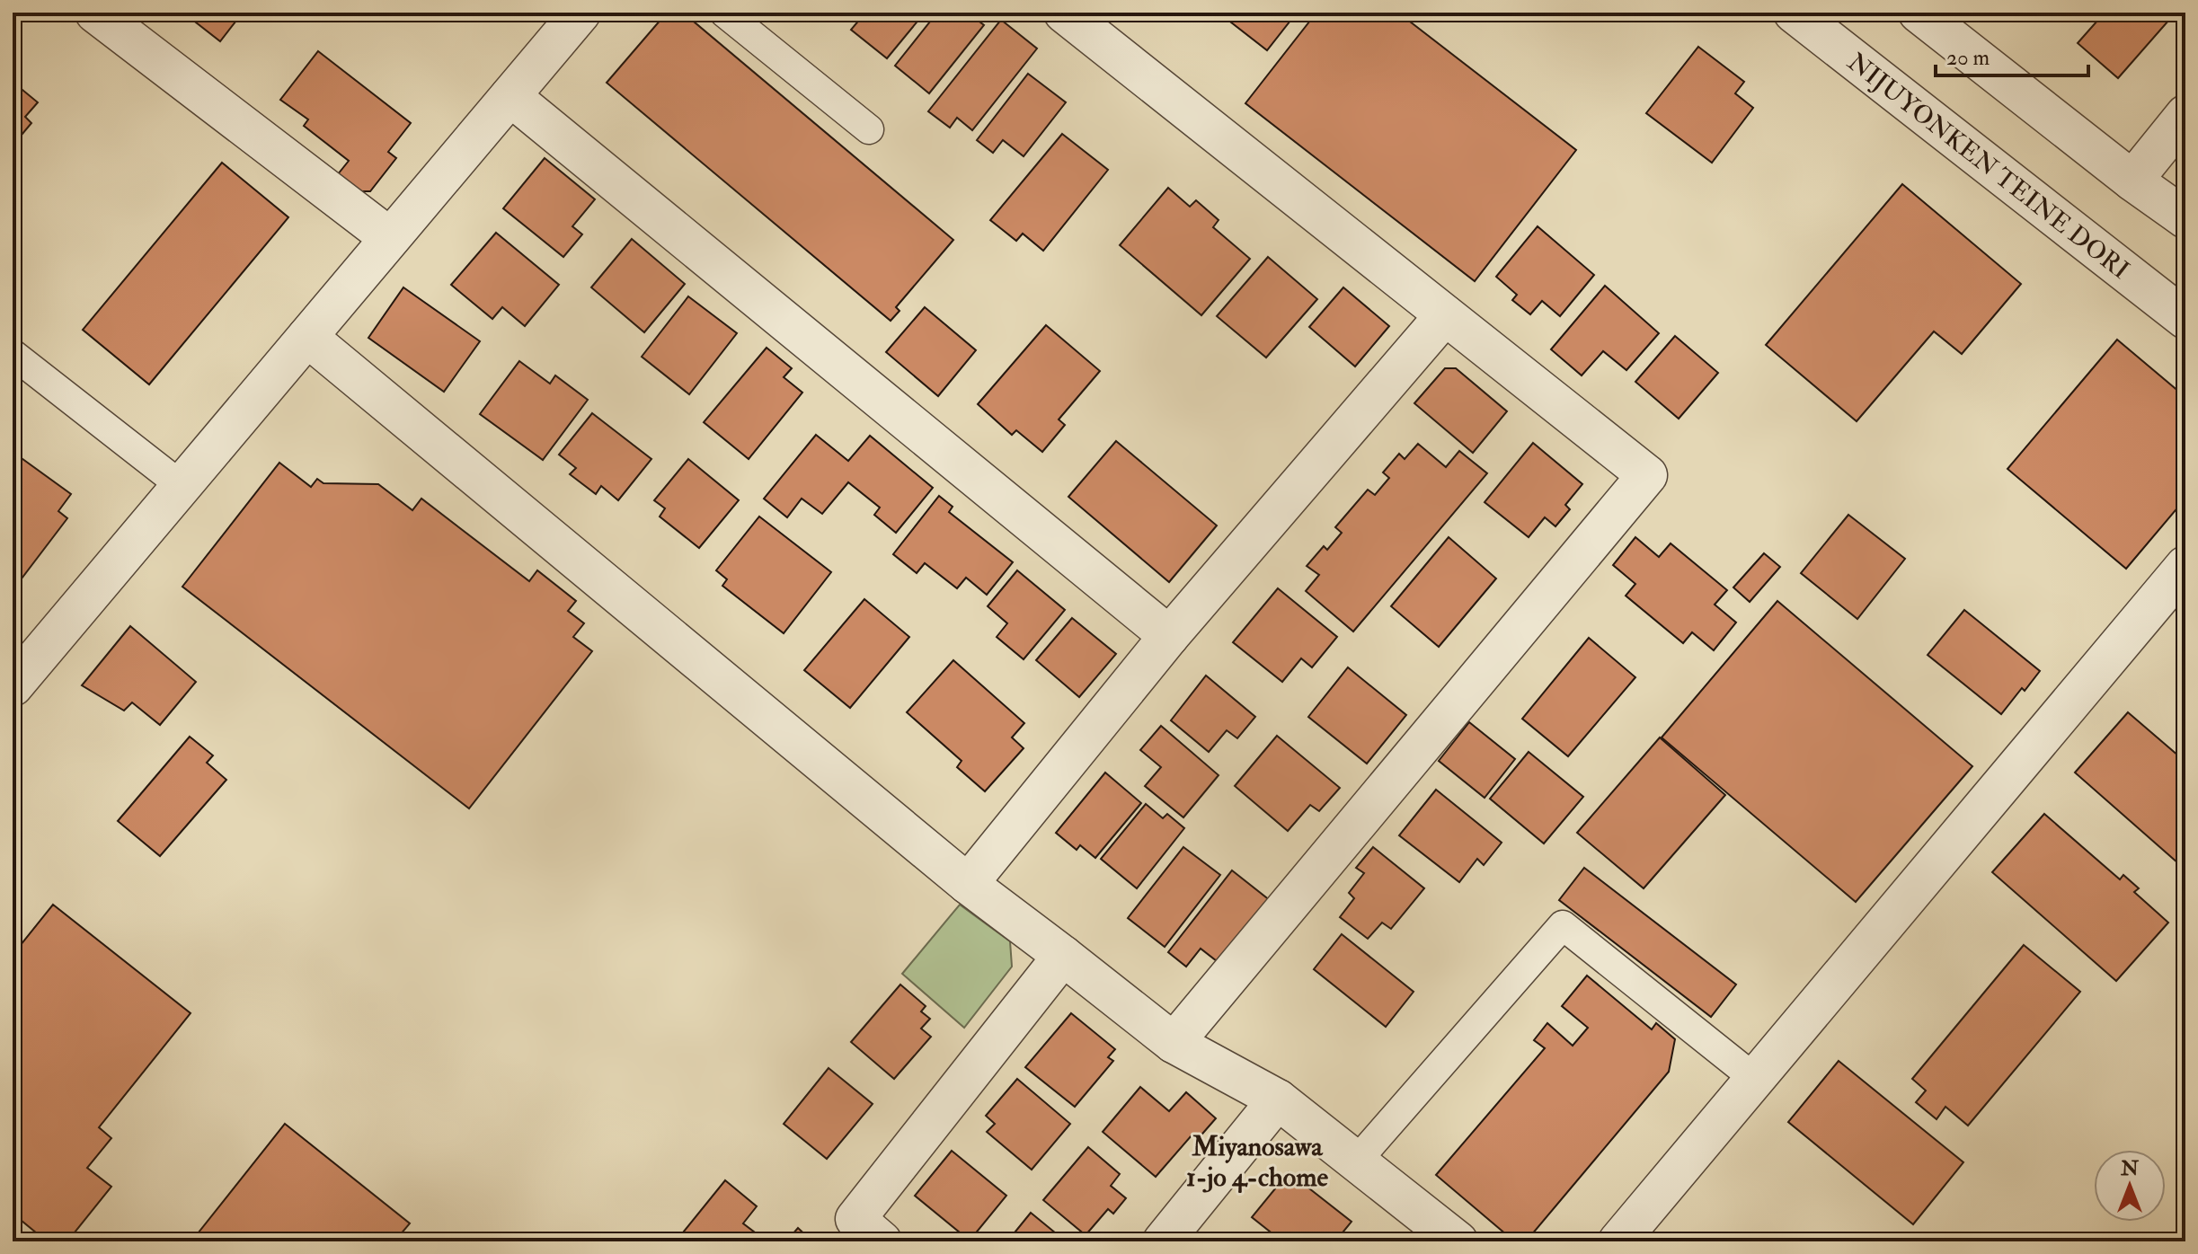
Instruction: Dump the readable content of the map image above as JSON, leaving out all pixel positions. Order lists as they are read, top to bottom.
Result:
{
  "streets": {
    "street": ["NIJUYONKEN TEINE DORI"]
  },
  "districts": ["Miyanosawa 1-jo 4-chome"],
  "scale_bar": "20 m",
  "north": "top"
}
